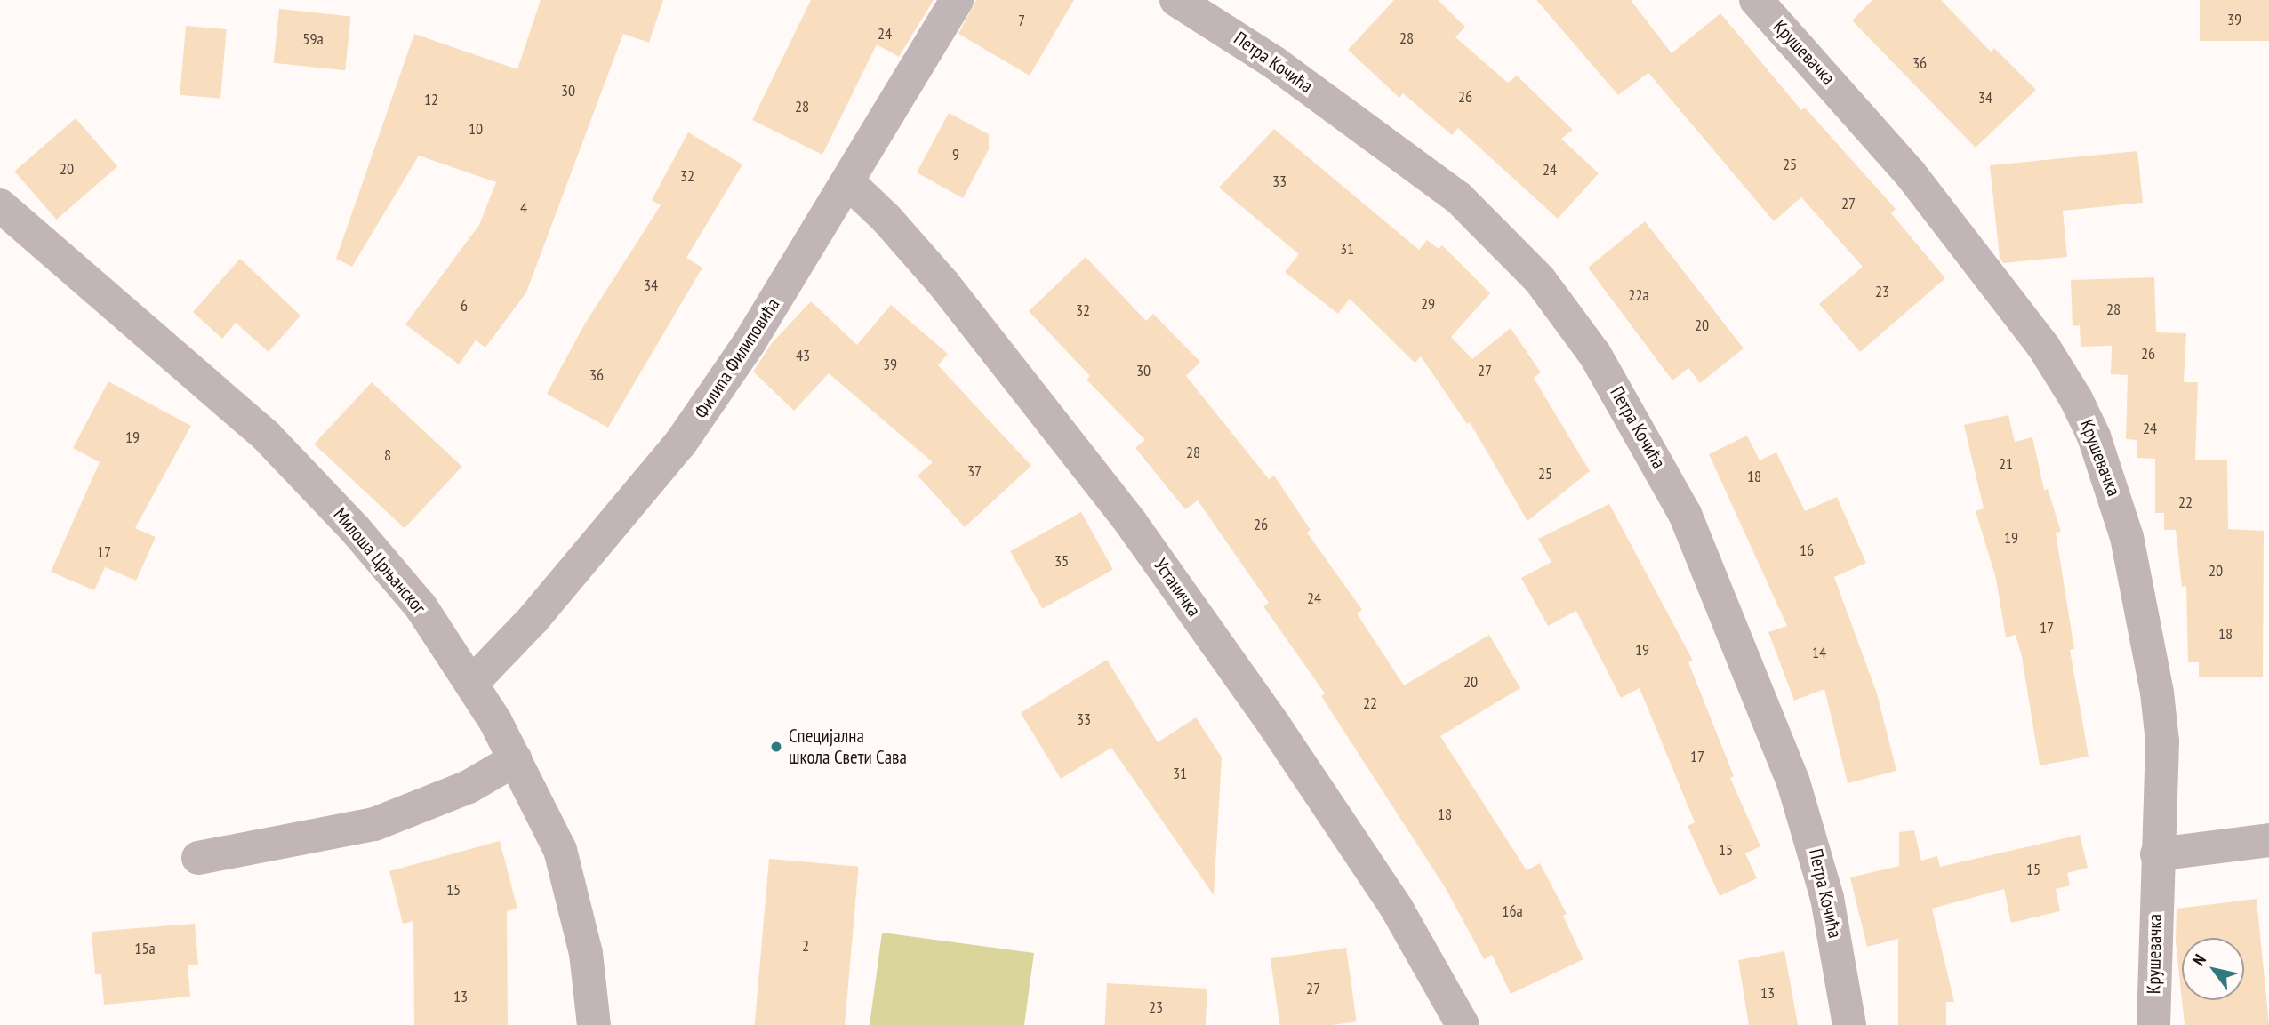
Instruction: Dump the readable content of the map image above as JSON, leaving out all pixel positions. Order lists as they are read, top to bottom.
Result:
{
  "streets": {
    "street": [
      "Крушевачка",
      "Петра Кочића",
      "Филипа Филиповића",
      "Милоша Црњанског",
      "Устаничка"
    ]
  },
  "crossings": [
    ["Филипа Филиповића", "Милоша Црњанског"],
    ["Филипа Филиповића", "Устаничка"]
  ],
  "places": ["Специјална школа Свети Сава"],
  "house_numbers": [
    "39",
    "7",
    "24",
    "28",
    "59a",
    "36",
    "30",
    "26",
    "34",
    "12",
    "28",
    "10",
    "9",
    "25",
    "20",
    "24",
    "32",
    "33",
    "27",
    "4",
    "31",
    "34",
    "23",
    "22a",
    "29",
    "6",
    "28",
    "32",
    "20",
    "26",
    "43",
    "39",
    "30",
    "27",
    "36",
    "24",
    "19",
    "28",
    "8",
    "21",
    "37",
    "25",
    "18",
    "22",
    "26",
    "19",
    "16",
    "17",
    "35",
    "20",
    "24",
    "17",
    "18",
    "19",
    "14",
    "20",
    "22",
    "33",
    "17",
    "31",
    "18",
    "15",
    "15",
    "15",
    "16a",
    "2",
    "15a",
    "27",
    "13",
    "13",
    "23"
  ],
  "north": "top left"
}
